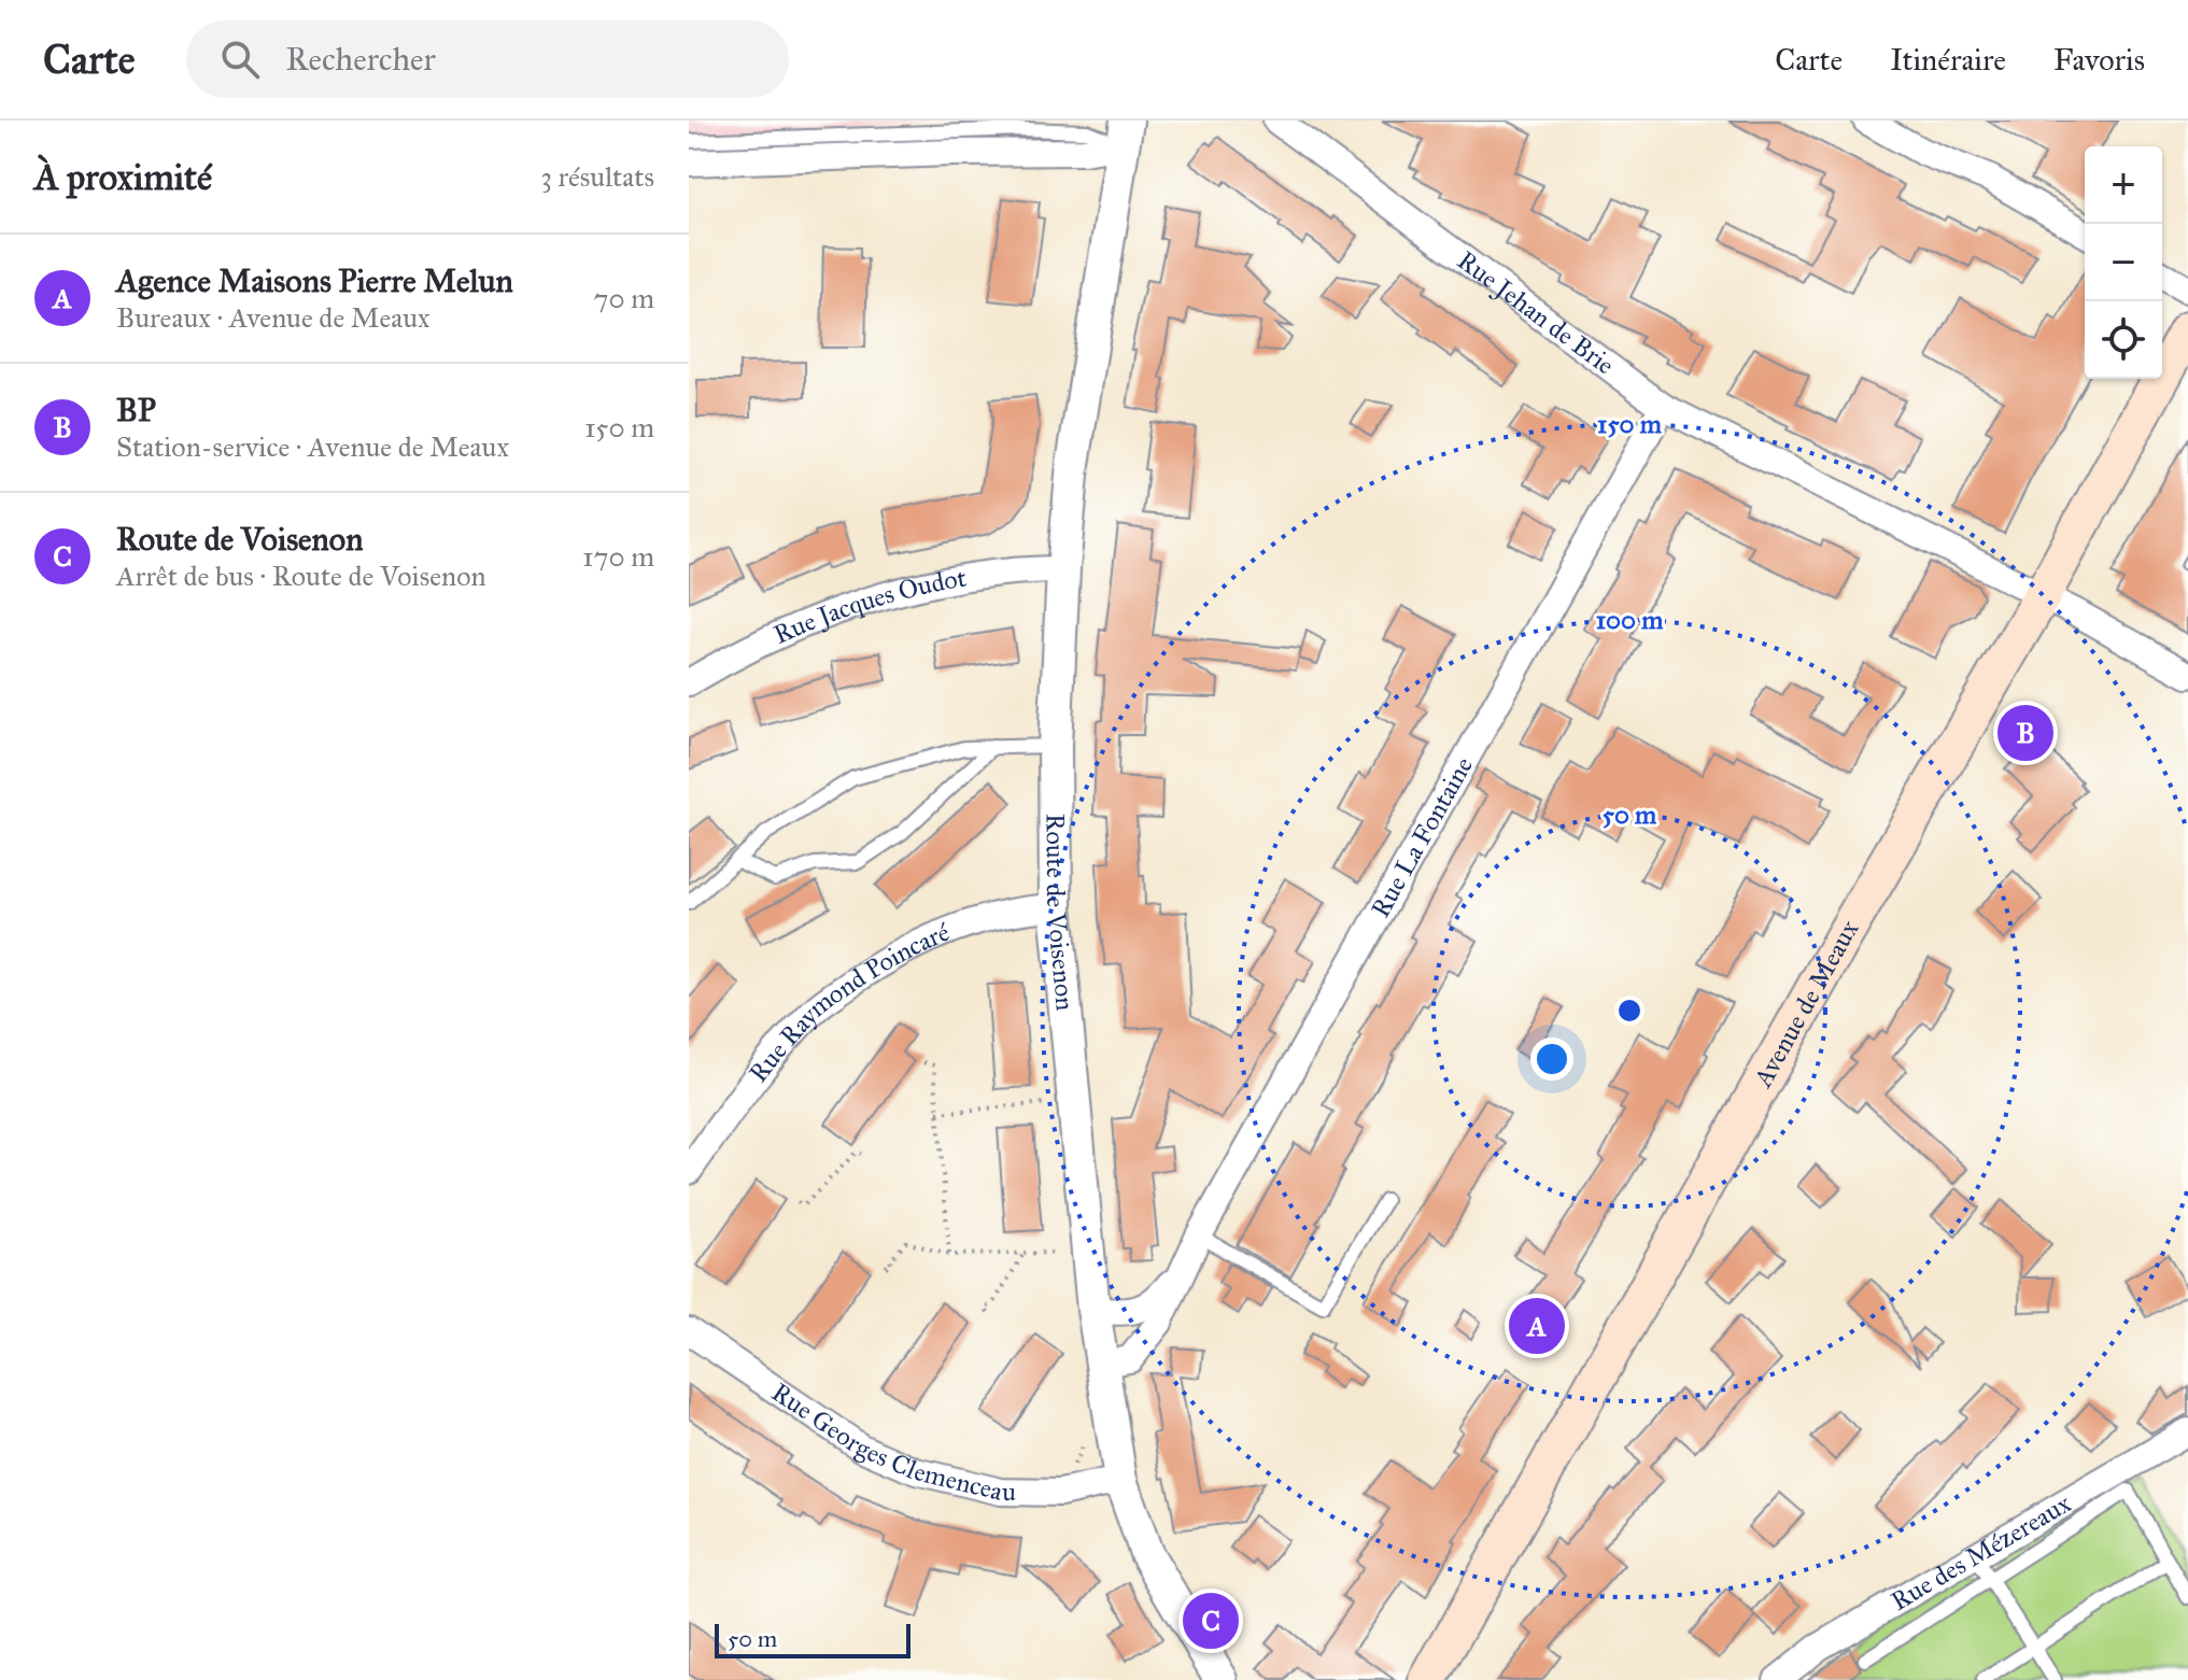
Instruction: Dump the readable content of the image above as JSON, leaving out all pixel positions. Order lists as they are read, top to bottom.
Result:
{
  "streets": {
    "main road": ["Avenue de Meaux"],
    "street": [
      "Rue Jehan de Brie",
      "Rue Jacques Oudot",
      "Rue La Fontaine",
      "Route de Voisenon",
      "Rue Raymond Poincaré",
      "Rue Georges Clemenceau",
      "Rue des Mézereaux"
    ]
  },
  "crossings": [
    ["Rue Jehan de Brie", "Rue La Fontaine"],
    ["Rue Jehan de Brie", "Avenue de Meaux"],
    ["Rue Jacques Oudot", "Route de Voisenon"],
    ["Rue La Fontaine", "Route de Voisenon"],
    ["Route de Voisenon", "Rue Raymond Poincaré"],
    ["Route de Voisenon", "Rue Georges Clemenceau"]
  ],
  "scale_bar": "50 m",
  "page": {
    "header": "Carte",
    "search": "Rechercher",
    "nav": ["Carte", "Itinéraire", "Favoris"],
    "heading": ["À proximité", "3 résultats"],
    "map_buttons": ["+", "−"],
    "list": [
      {
        "mark": "A",
        "name": "Agence Maisons Pierre Melun",
        "note": "Bureaux · Avenue de Meaux",
        "value": "70 m"
      },
      {
        "mark": "B",
        "name": "BP",
        "note": "Station-service · Avenue de Meaux",
        "value": "150 m"
      },
      {
        "mark": "C",
        "name": "Route de Voisenon",
        "note": "Arrêt de bus · Route de Voisenon",
        "value": "170 m"
      }
    ],
    "pins": ["B", "A", "C"],
    "scale": "50 m"
  },
  "rings": ["150 m", "100 m", "50 m"]
}
